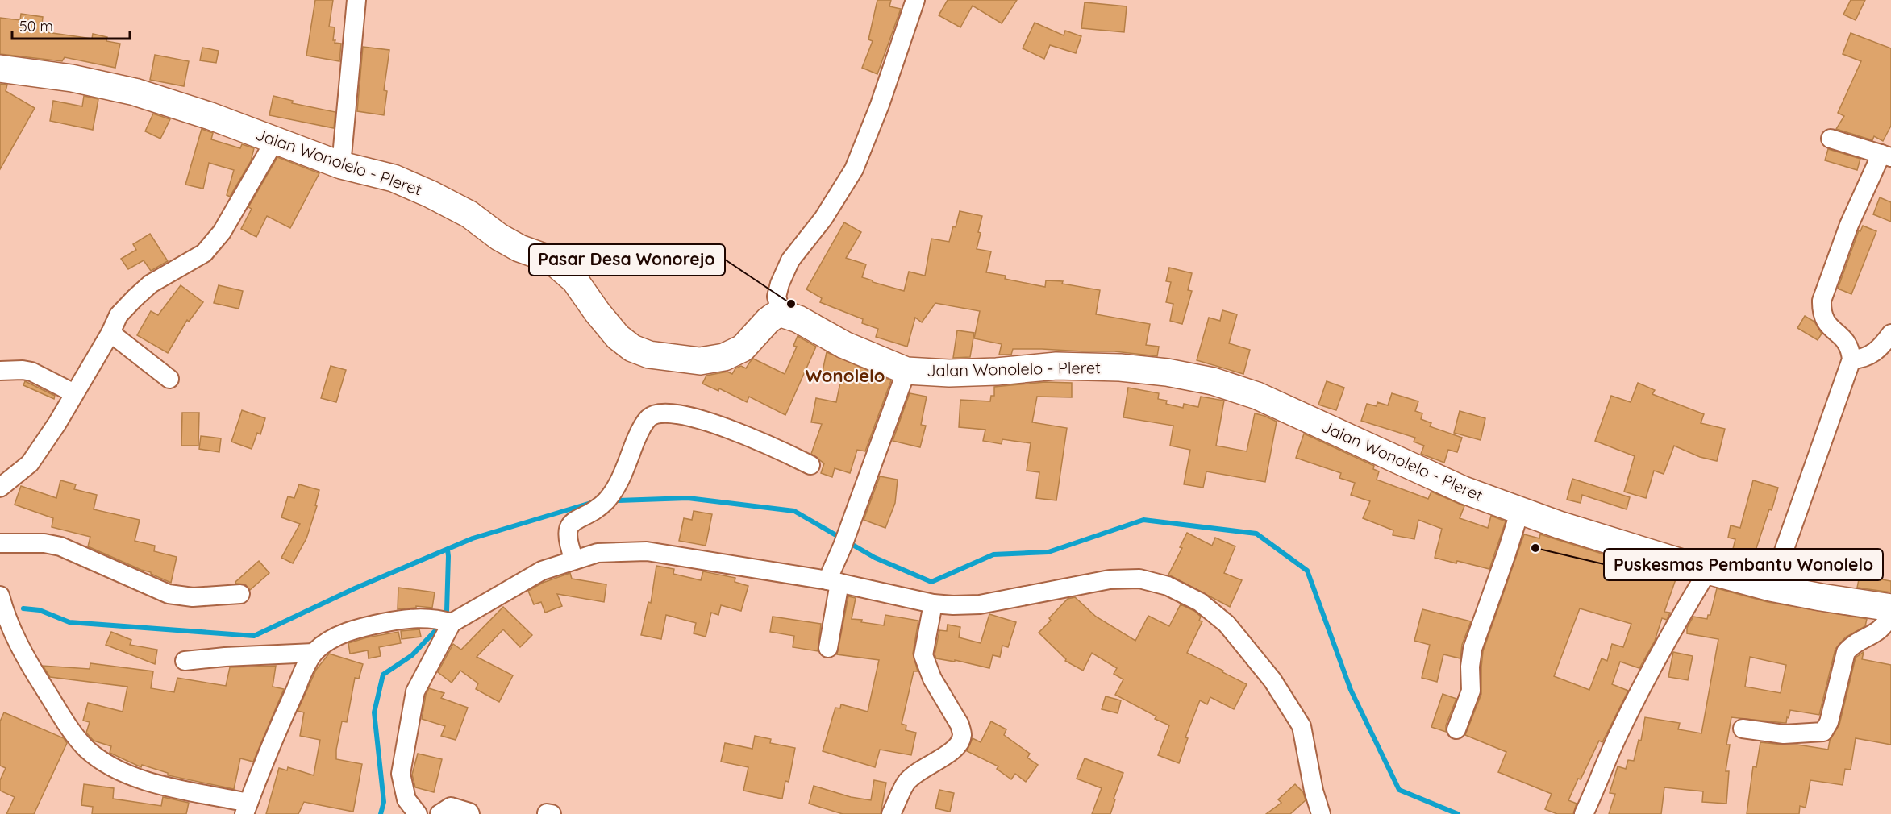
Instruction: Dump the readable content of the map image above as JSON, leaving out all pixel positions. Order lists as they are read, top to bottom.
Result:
{
  "streets": {
    "main road": ["Jalan Wonolelo - Pleret"]
  },
  "districts": ["Wonolelo"],
  "places": ["Pasar Desa Wonorejo", "Puskesmas Pembantu Wonolelo"],
  "scale_bar": "50 m"
}
